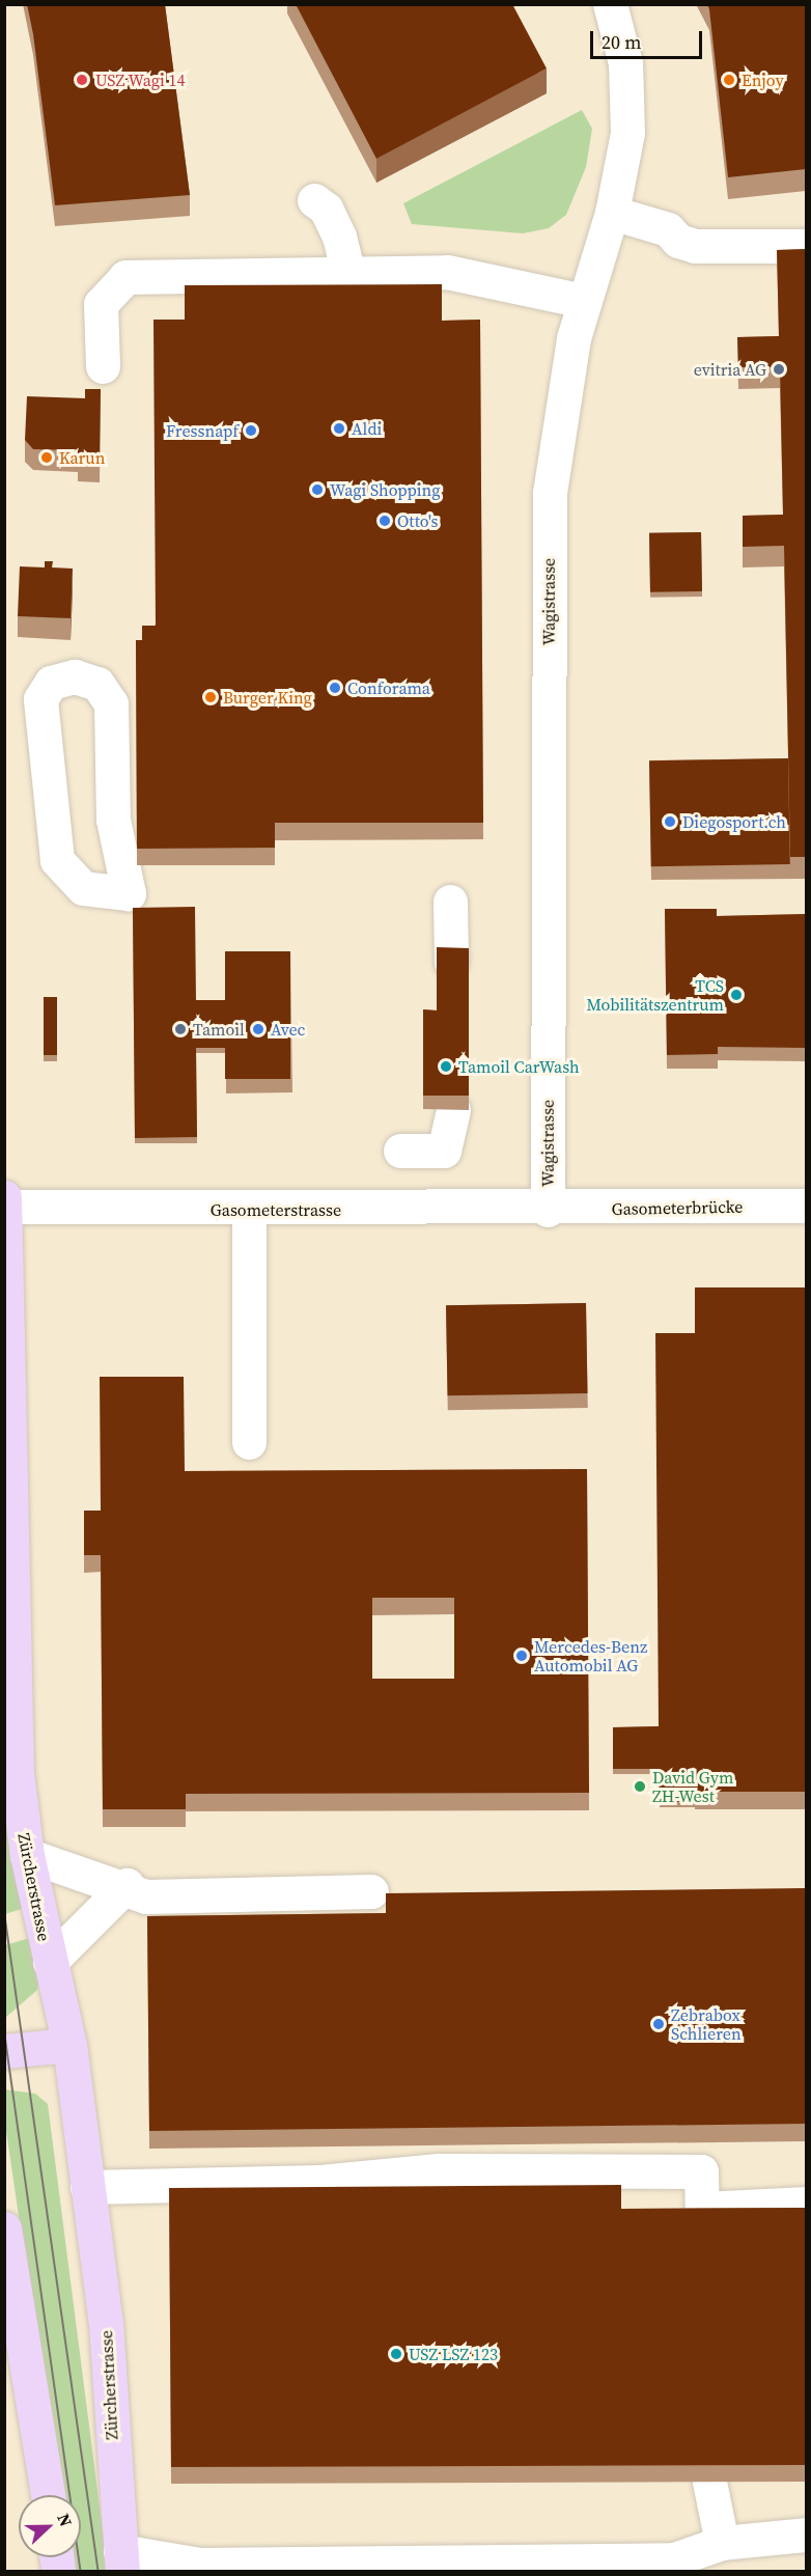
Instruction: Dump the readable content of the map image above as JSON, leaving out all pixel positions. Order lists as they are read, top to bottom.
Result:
{
  "streets": {
    "main road": ["Zürcherstrasse"],
    "street": ["Wagistrasse", "Gasometerbrücke", "Gasometerstrasse"]
  },
  "crossings": [
    ["Wagistrasse", "Gasometerbrücke"],
    ["Wagistrasse", "Gasometerstrasse"],
    ["Gasometerbrücke", "Gasometerstrasse"],
    ["Gasometerstrasse", "Zürcherstrasse"]
  ],
  "places": [
    "USZ Wagi 14",
    "Enjoy",
    "evitria AG",
    "Aldi",
    "Fressnapf",
    "Karun",
    "Wagi Shopping",
    "Otto's",
    "Conforama",
    "Burger King",
    "Diegosport.ch",
    "TCS Mobilitätszentrum",
    "Tamoil",
    "Avec",
    "Tamoil CarWash",
    "Mercedes-Benz Automobil AG",
    "David Gym ZH-West",
    "Zebrabox Schlieren",
    "USZ LSZ 123"
  ],
  "scale_bar": "20 m",
  "north": "right"
}
